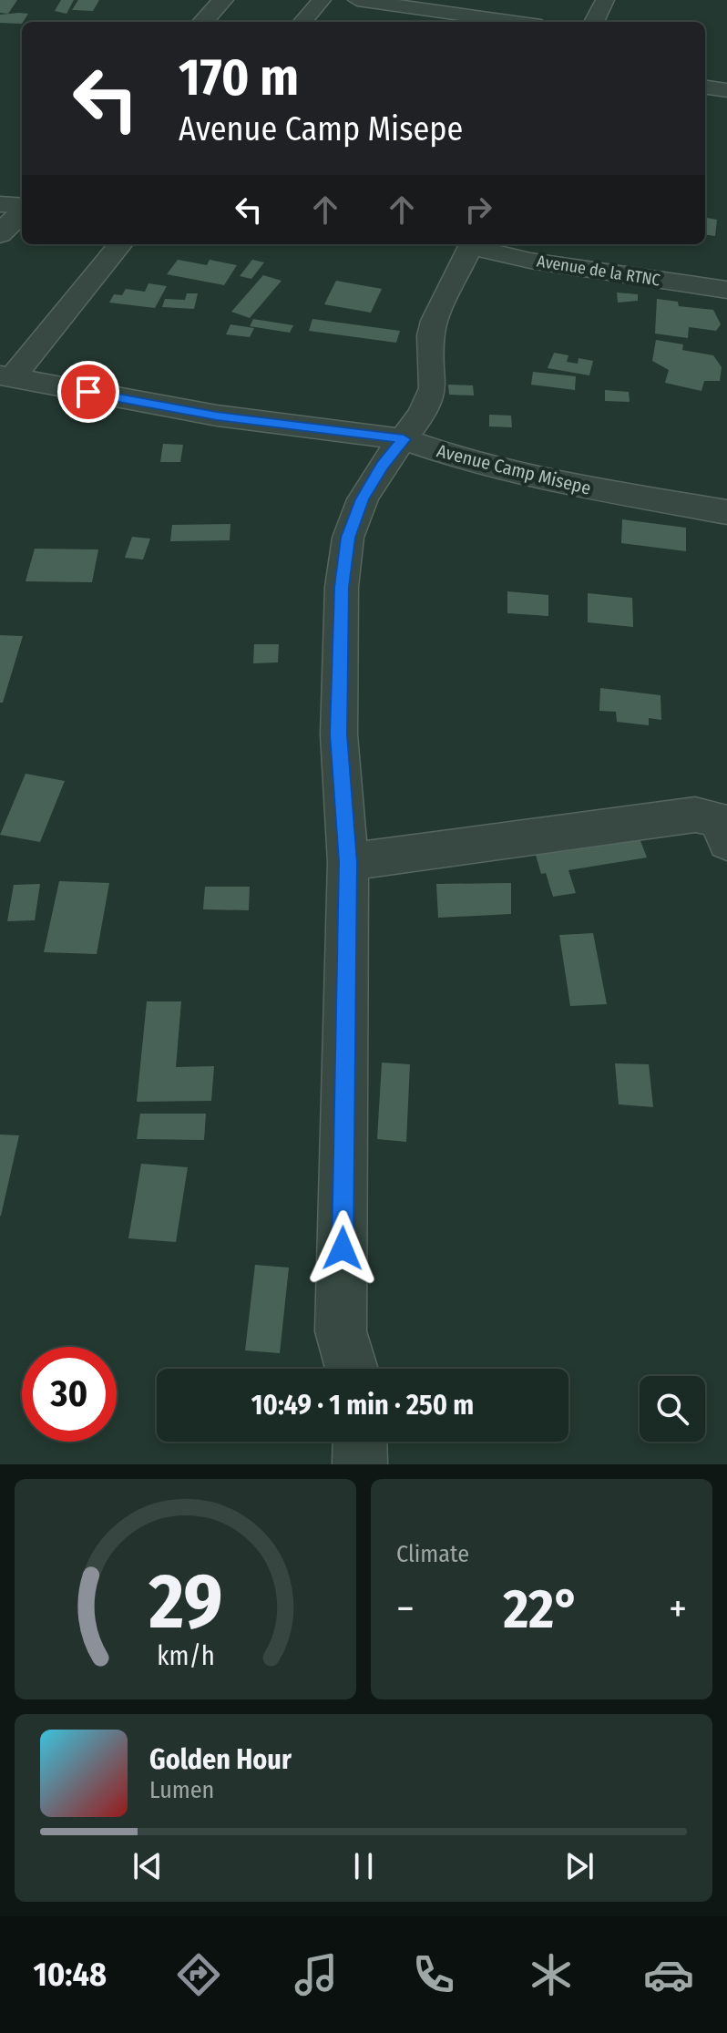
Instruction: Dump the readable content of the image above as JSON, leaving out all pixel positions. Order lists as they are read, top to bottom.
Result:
{
  "streets": {
    "street": ["Avenue de la RTNC", "Avenue Camp Misepe"]
  },
  "page": {
    "turn": ["170 m", "Avenue Camp Misepe"],
    "limit": "30",
    "trip": "10:49 · 1 min · 250 m",
    "tile": "Climate",
    "heat": ["−", "22°", "+"],
    "song": ["Golden Hour", "Lumen"],
    "tabs": "10:48",
    "gauge": ["29", "km/h"]
  }
}
